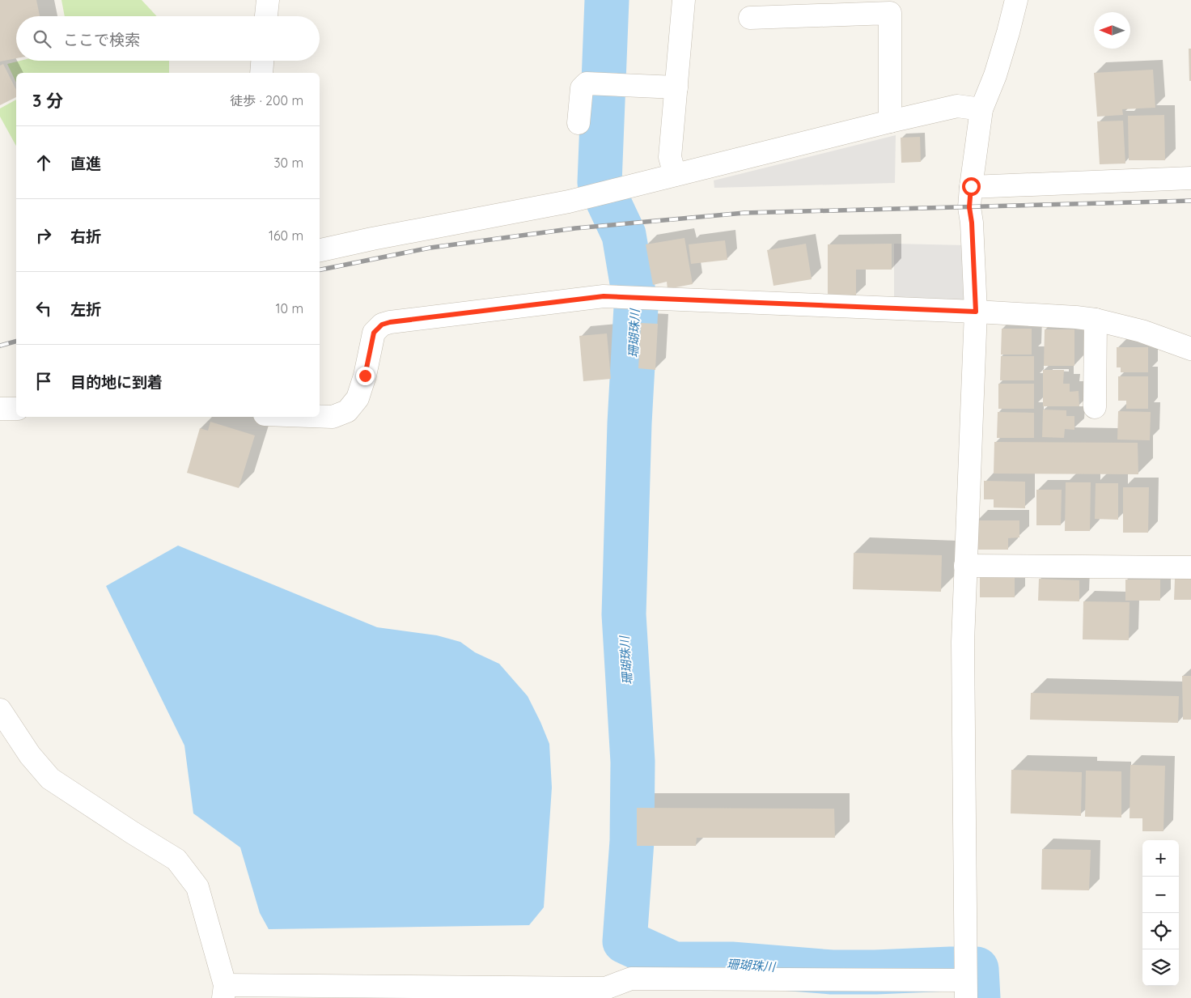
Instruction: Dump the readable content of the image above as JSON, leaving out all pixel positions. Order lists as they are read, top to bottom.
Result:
{
  "water": ["珊瑚珠川"],
  "north": "left",
  "page": {
    "search": "ここで検索",
    "heading": ["3 分", "徒歩 · 200 m"],
    "list": [
      ["直進", "30 m"],
      ["右折", "160 m"],
      ["左折", "10 m"],
      "目的地に到着"
    ],
    "map_buttons": ["+", "−"]
  }
}
